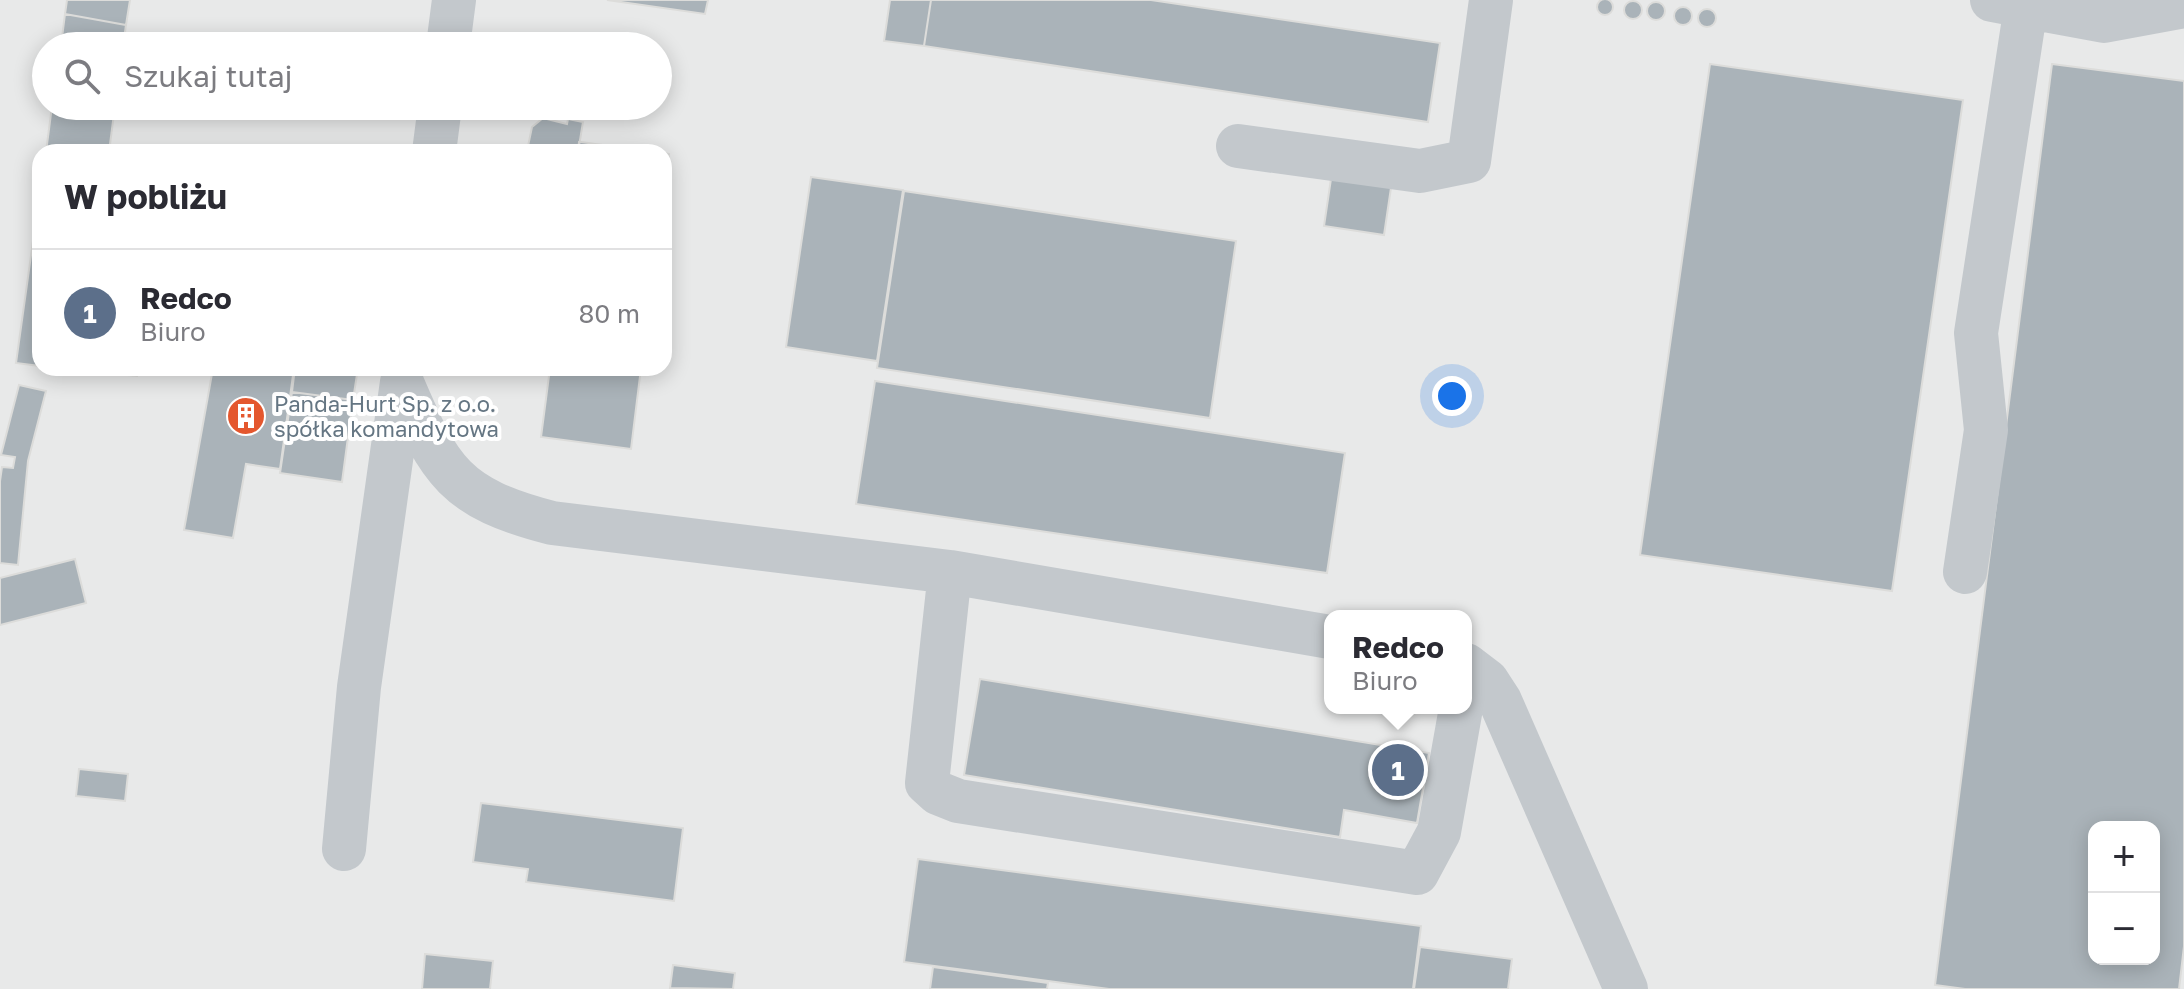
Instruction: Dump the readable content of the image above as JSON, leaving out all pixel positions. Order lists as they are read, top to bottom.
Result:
{
  "places": {
    "building": ["Panda-Hurt Sp. z o.o. spółka komandytowa"]
  },
  "page": {
    "search": "Szukaj tutaj",
    "heading": "W pobliżu",
    "list": [
      {
        "mark": "1",
        "name": "Redco",
        "note": "Biuro",
        "value": "80 m"
      }
    ],
    "popup": ["Redco", "Biuro"],
    "pins": "1",
    "map_buttons": ["+", "−"]
  }
}
